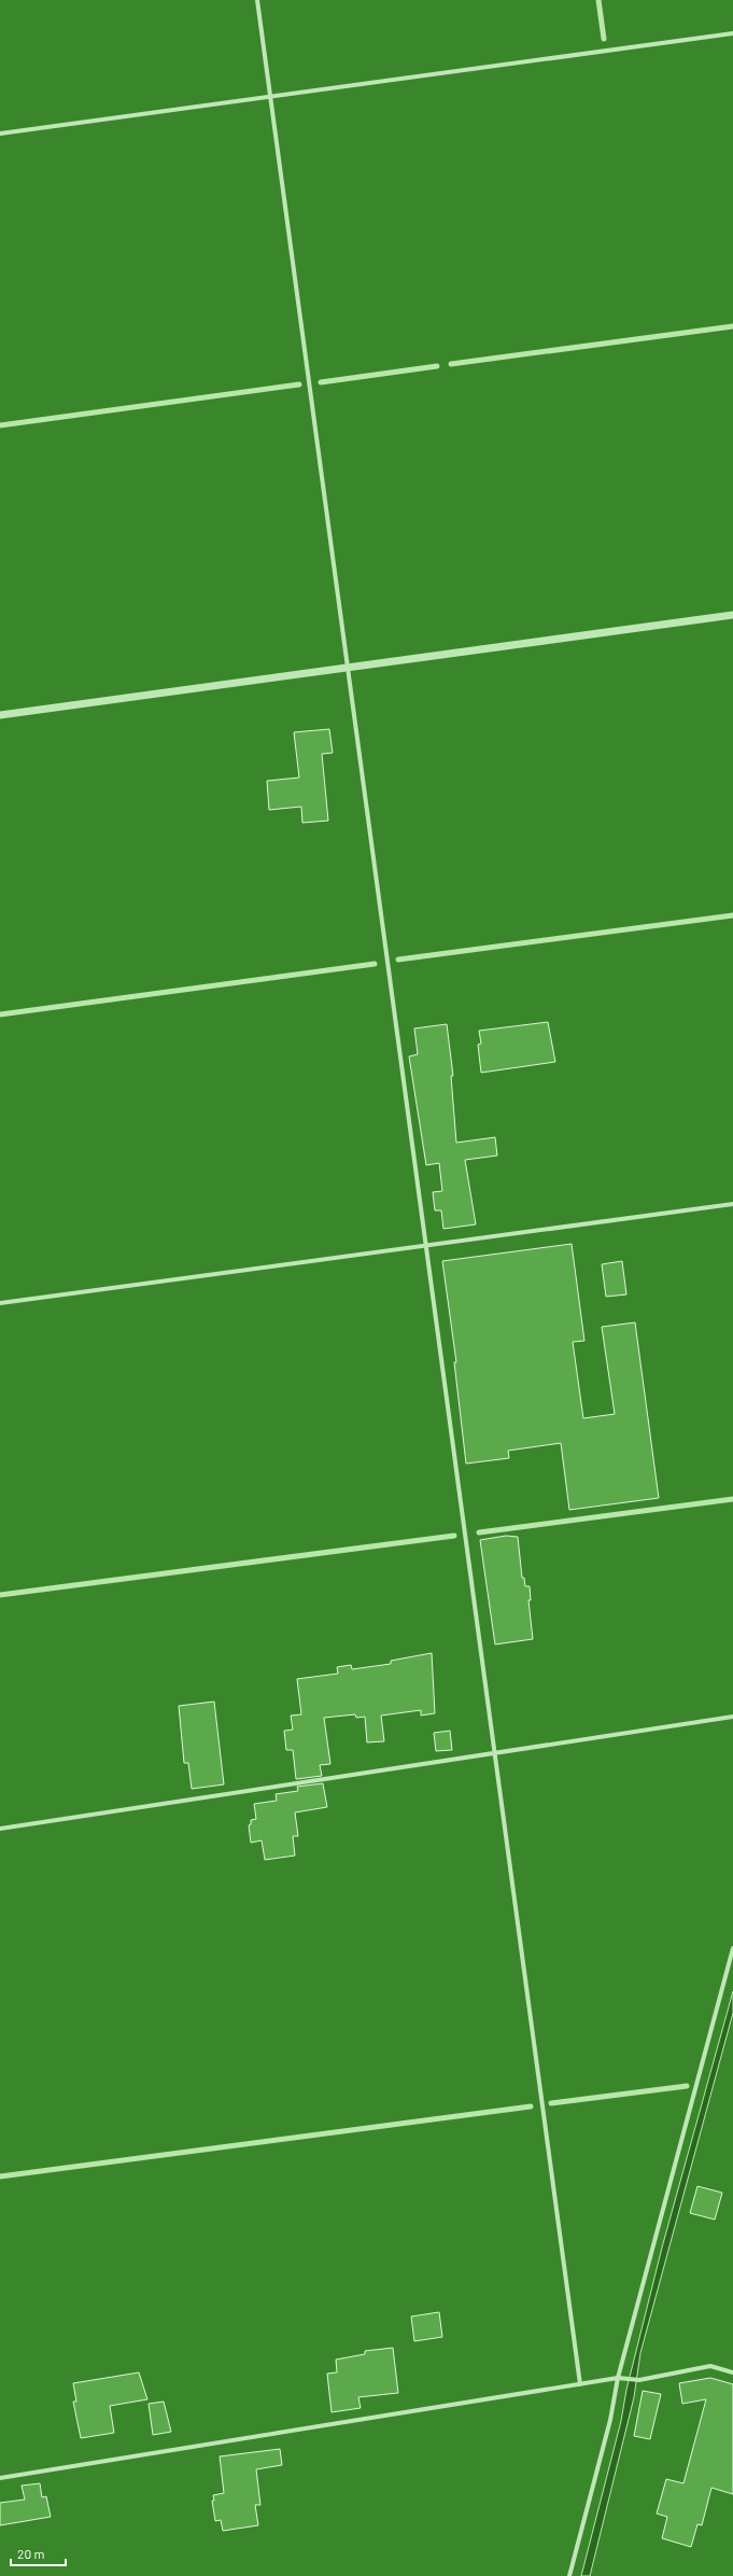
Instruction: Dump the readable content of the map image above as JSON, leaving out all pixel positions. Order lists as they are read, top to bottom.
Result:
{
  "scale_bar": "20 m"
}
